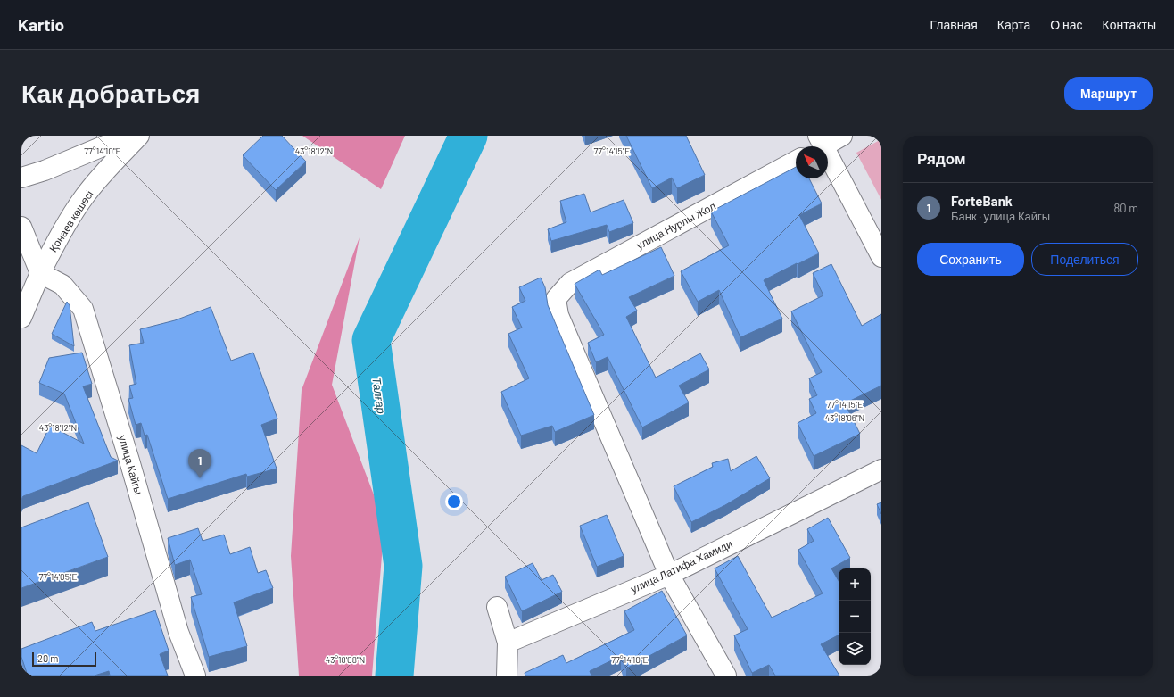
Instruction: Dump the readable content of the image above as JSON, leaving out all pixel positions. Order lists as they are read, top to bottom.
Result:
{
  "streets": {
    "street": [
      "Қонаев көшесі",
      "улица Нурлы Жол",
      "улица Кайгы",
      "улица Латифа Хамиди"
    ]
  },
  "crossings": [
    ["Қонаев көшесі", "улица Кайгы"],
    ["улица Нурлы Жол", "улица Латифа Хамиди"]
  ],
  "water": ["Талғар"],
  "scale_bar": "20 m",
  "north": "top left",
  "page": {
    "header": "Kartio",
    "nav": [
      "Главная",
      "Карта",
      "О нас",
      "Контакты"
    ],
    "buttons": [
      "Маршрут",
      ["Сохранить", "Поделиться"]
    ],
    "title": "Как добраться",
    "heading": "Рядом",
    "list": [
      {
        "mark": "1",
        "name": "ForteBank",
        "note": "Банк · улица Кайгы",
        "value": "80 m"
      }
    ],
    "pins": "1",
    "map_buttons": ["+", "−"],
    "scale": "20 m"
  },
  "coordinates": [
    "77°14'10\"E",
    "77°14'15\"E",
    "43°18'12\"N",
    "43°18'06\"N",
    "77°14'05\"E",
    "43°18'08\"N"
  ]
}
